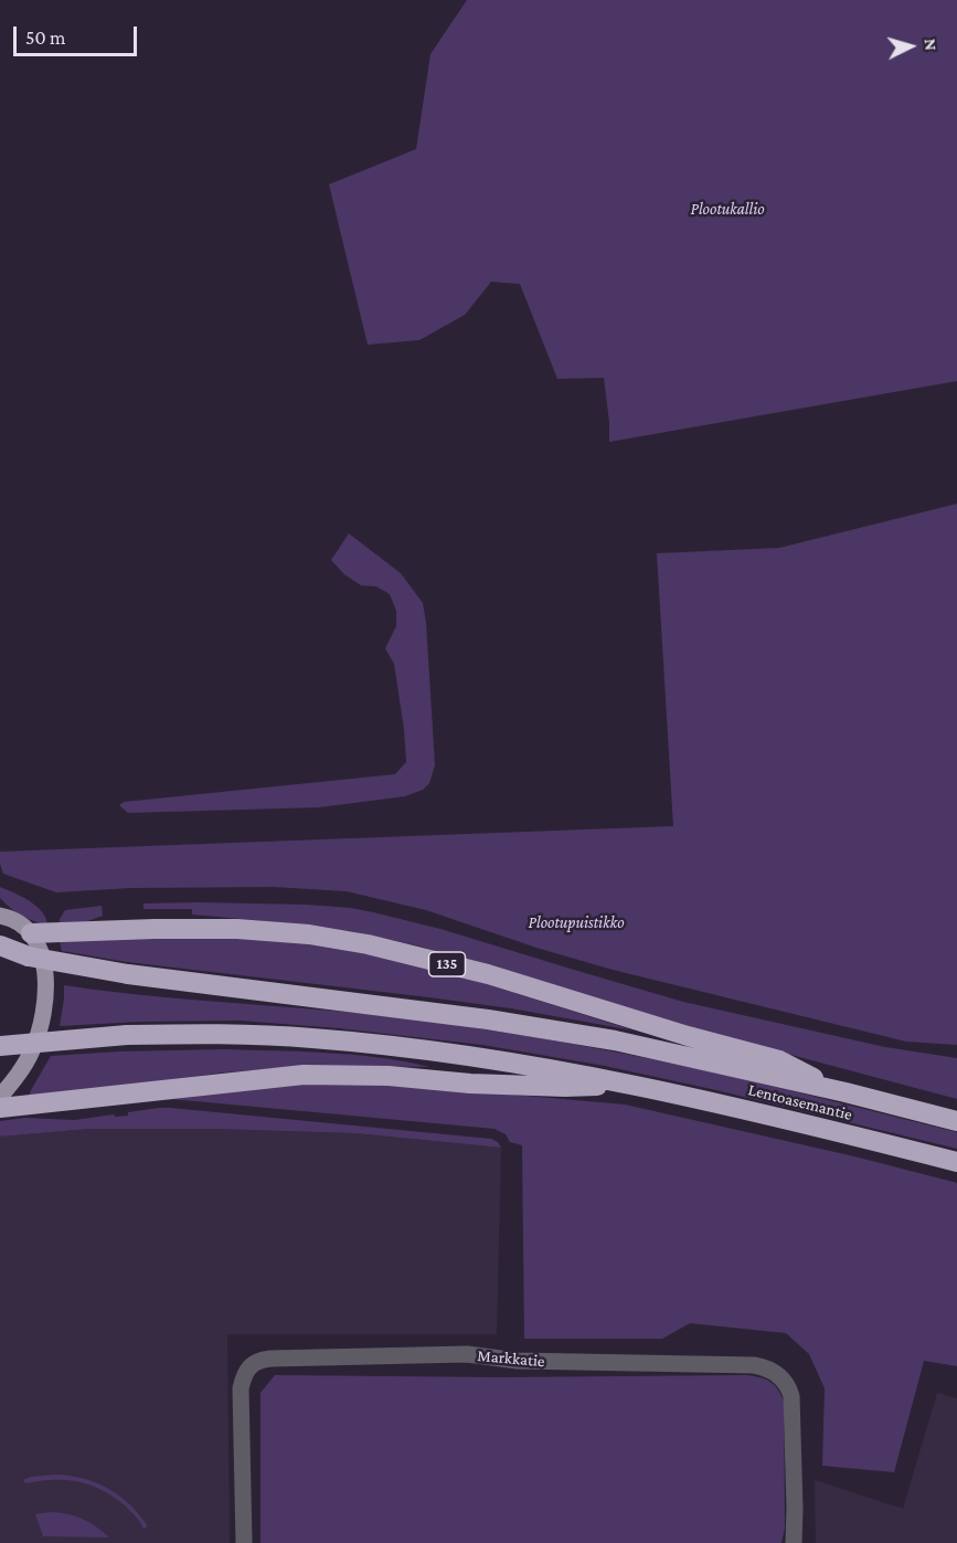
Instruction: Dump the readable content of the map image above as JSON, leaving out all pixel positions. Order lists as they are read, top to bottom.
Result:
{
  "streets": {
    "highway": ["135", "Lentoasemantie"],
    "street": ["Markkatie"]
  },
  "crossings": [
    ["135", "Lentoasemantie"]
  ],
  "parks": ["Plootukallio", "Plootupuistikko"],
  "scale_bar": "50 m",
  "north": "right"
}
